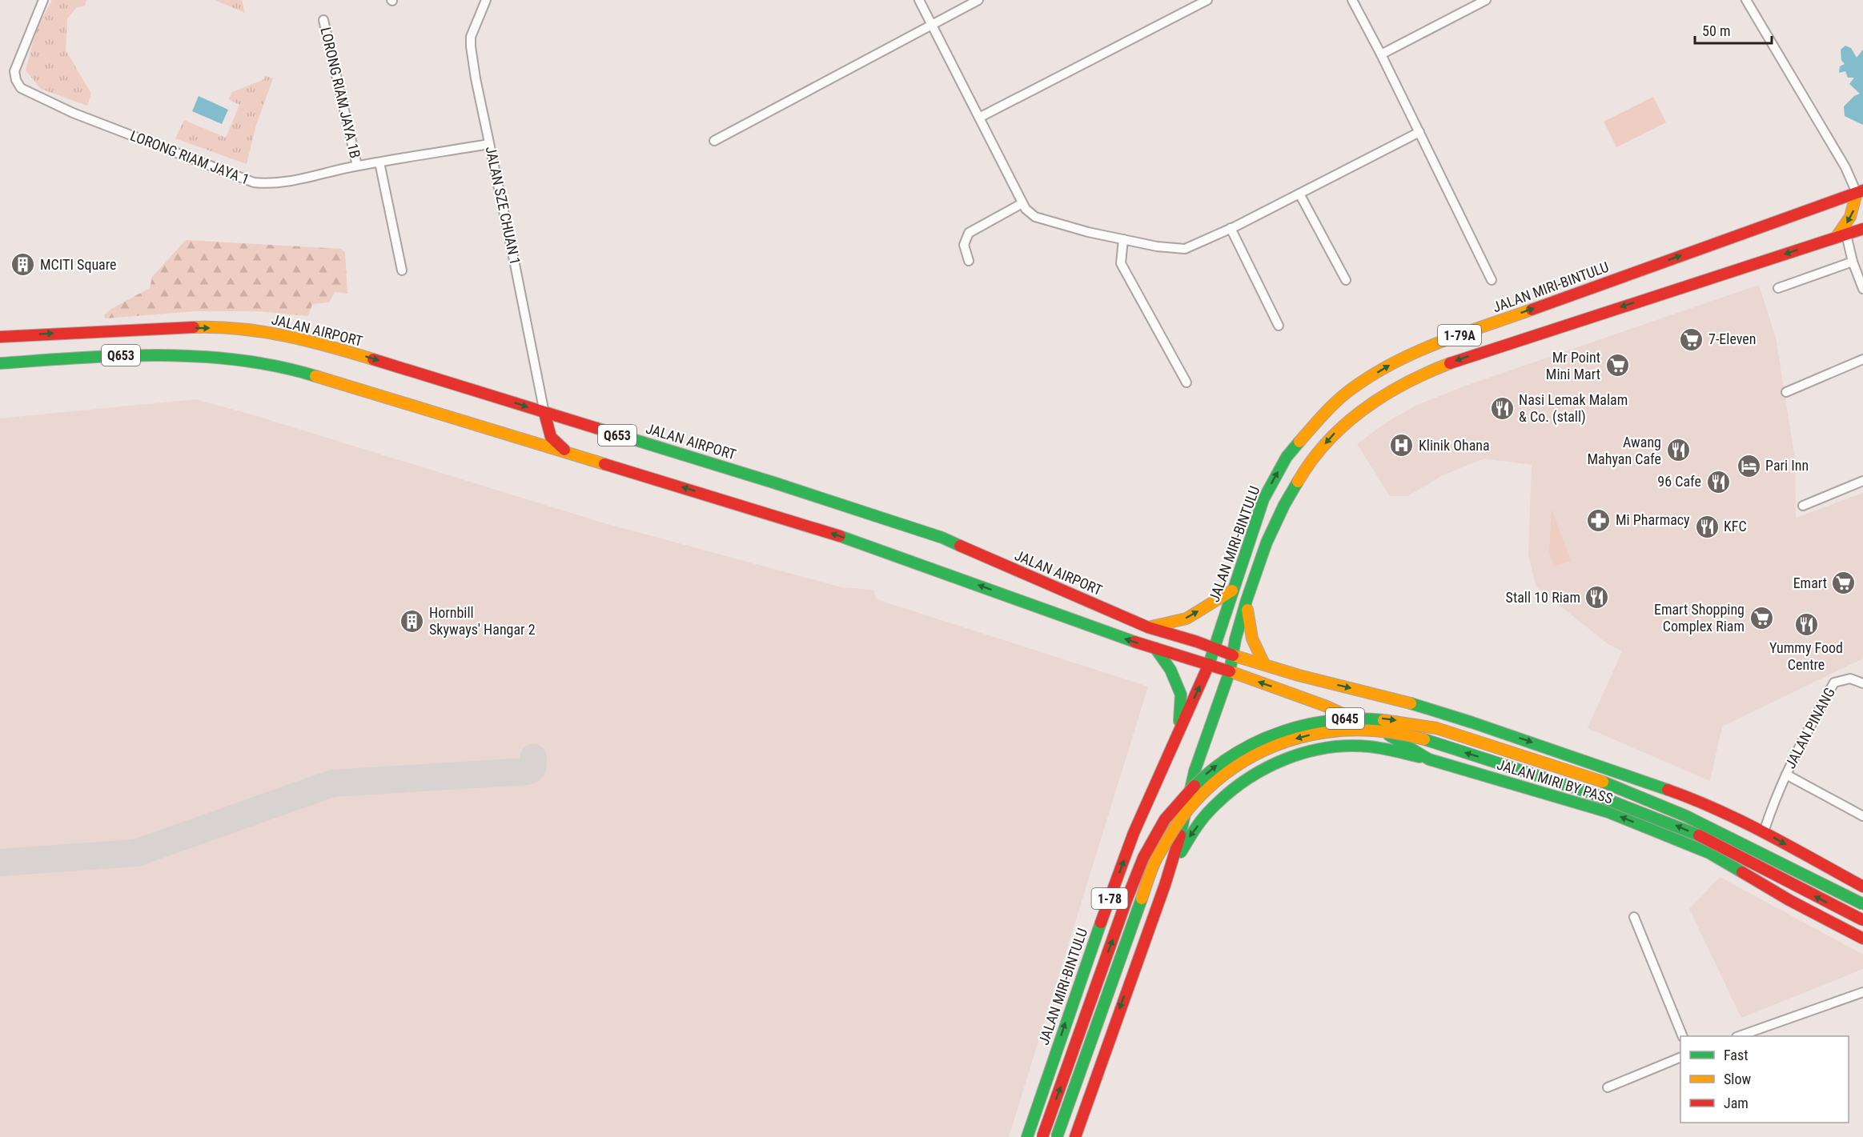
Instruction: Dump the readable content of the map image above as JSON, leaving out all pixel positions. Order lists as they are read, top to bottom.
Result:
{
  "streets": {
    "main road": [
      "JALAN MIRI-BINTULU",
      "JALAN AIRPORT",
      "1-79A",
      "Q653",
      "Q645",
      "JALAN MIRI BY PASS",
      "1-78"
    ],
    "street": [
      "LORONG RIAM JAYA 1B",
      "LORONG RIAM JAYA 1",
      "JALAN SZE CHUAN 1",
      "JALAN PINANG"
    ]
  },
  "crossings": [
    ["LORONG RIAM JAYA 1B", "LORONG RIAM JAYA 1"],
    ["LORONG RIAM JAYA 1", "JALAN SZE CHUAN 1"],
    ["JALAN SZE CHUAN 1", "JALAN AIRPORT"],
    ["JALAN MIRI-BINTULU", "JALAN AIRPORT"],
    ["JALAN MIRI-BINTULU", "Q653"],
    ["JALAN MIRI-BINTULU", "JALAN MIRI BY PASS"],
    ["JALAN AIRPORT", "Q653"],
    ["Q653", "JALAN MIRI BY PASS"],
    ["JALAN PINANG", "JALAN MIRI BY PASS"]
  ],
  "places": {
    "building": ["MCITI Square", "Hornbill Skyways' Hangar 2"],
    "supermarket": [
      "7-Eleven",
      "Mr Point Mini Mart",
      "Emart",
      "Emart Shopping Complex Riam"
    ],
    "restaurant": [
      "Nasi Lemak Malam & Co. (stall)",
      "Awang Mahyan Cafe",
      "96 Cafe",
      "KFC",
      "Stall 10 Riam",
      "Yummy Food Centre"
    ],
    "hospital": ["Klinik Ohana"],
    "hotel": ["Pari Inn"],
    "pharmacy": ["Mi Pharmacy"]
  },
  "legend": ["Fast", "Slow", "Jam"],
  "scale_bar": "50 m"
}
